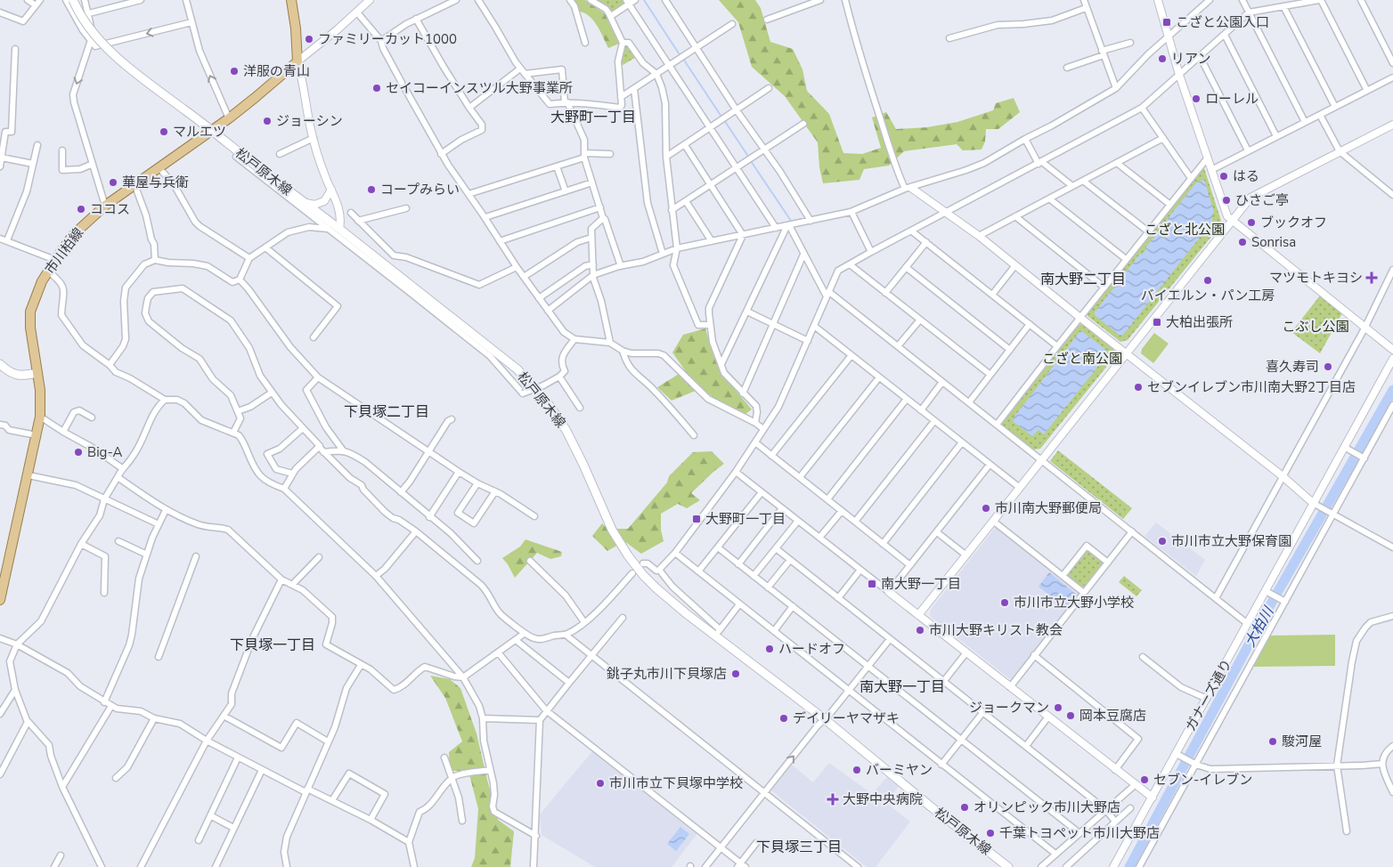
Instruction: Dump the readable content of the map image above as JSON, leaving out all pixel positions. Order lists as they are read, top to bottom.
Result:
{
  "streets": {
    "main road": ["松戸原木線", "市川柏線"],
    "street": ["ガナーズ通り"]
  },
  "districts": [
    "大野町一丁目",
    "南大野二丁目",
    "下貝塚二丁目",
    "下貝塚一丁目",
    "南大野一丁目",
    "下貝塚三丁目"
  ],
  "water": ["大柏川"],
  "parks": ["こざと北公園", "こぶし公園", "こざと南公園"],
  "places": {
    "transit": [
      "こざと公園入口",
      "大柏出張所",
      "大野町一丁目",
      "南大野一丁目"
    ],
    "other": [
      "ファミリーカット1000",
      "リアン",
      "洋服の青山",
      "セイコーインスツル大野事業所",
      "ローレル",
      "ジョーシン",
      "マルエツ",
      "はる",
      "華屋与兵衛",
      "コープみらい",
      "ひさご亭",
      "ココス",
      "ブックオフ",
      "Sonrisa",
      "バイエルン・パン工房",
      "喜久寿司",
      "セブンイレブン市川南大野2丁目店",
      "Big-A",
      "市川南大野郵便局",
      "市川市立大野保育園",
      "市川市立大野小学校",
      "市川大野キリスト教会",
      "ハードオフ",
      "銚子丸市川下貝塚店",
      "ジョークマン",
      "岡本豆腐店",
      "デイリーヤマザキ",
      "駿河屋",
      "バーミヤン",
      "セブン-イレブン",
      "市川市立下貝塚中学校",
      "オリンピック市川大野店",
      "千葉トヨペット市川大野店"
    ],
    "health": ["マツモトキヨシ", "大野中央病院"]
  }
}
